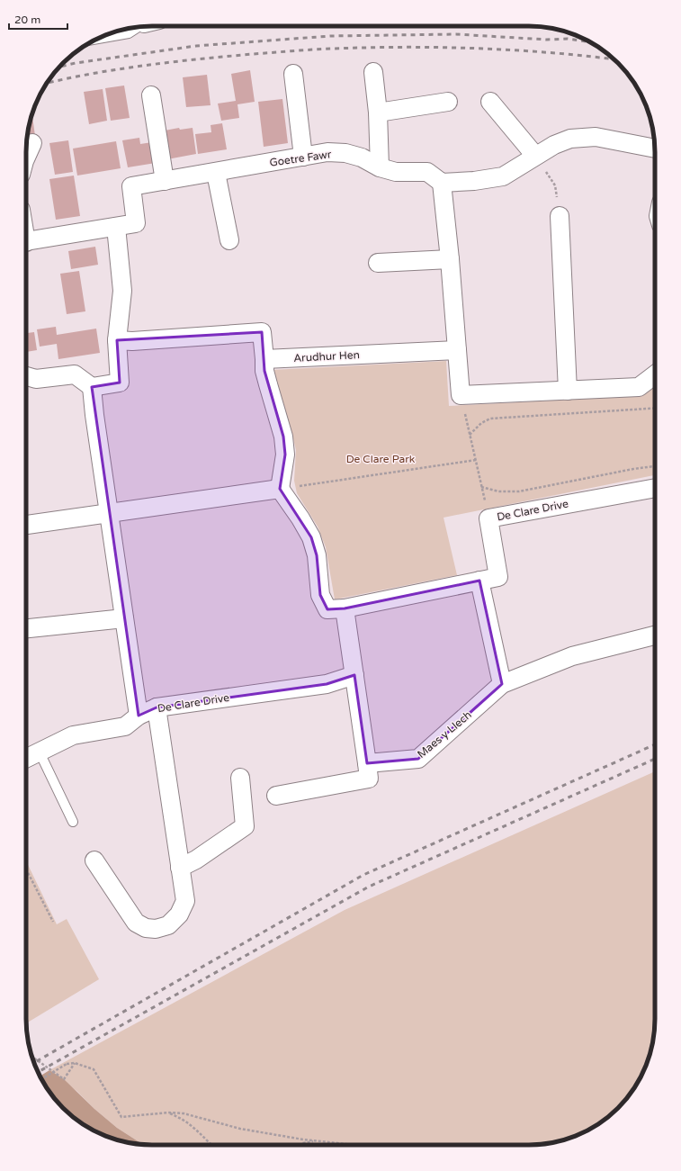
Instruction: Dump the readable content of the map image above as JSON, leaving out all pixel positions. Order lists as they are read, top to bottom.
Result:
{
  "streets": {
    "street": [
      "Goetre Fawr",
      "Arudhur Hen",
      "De Clare Drive",
      "Maes y Llech"
    ]
  },
  "parks": ["De Clare Park"],
  "scale_bar": "20 m"
}
